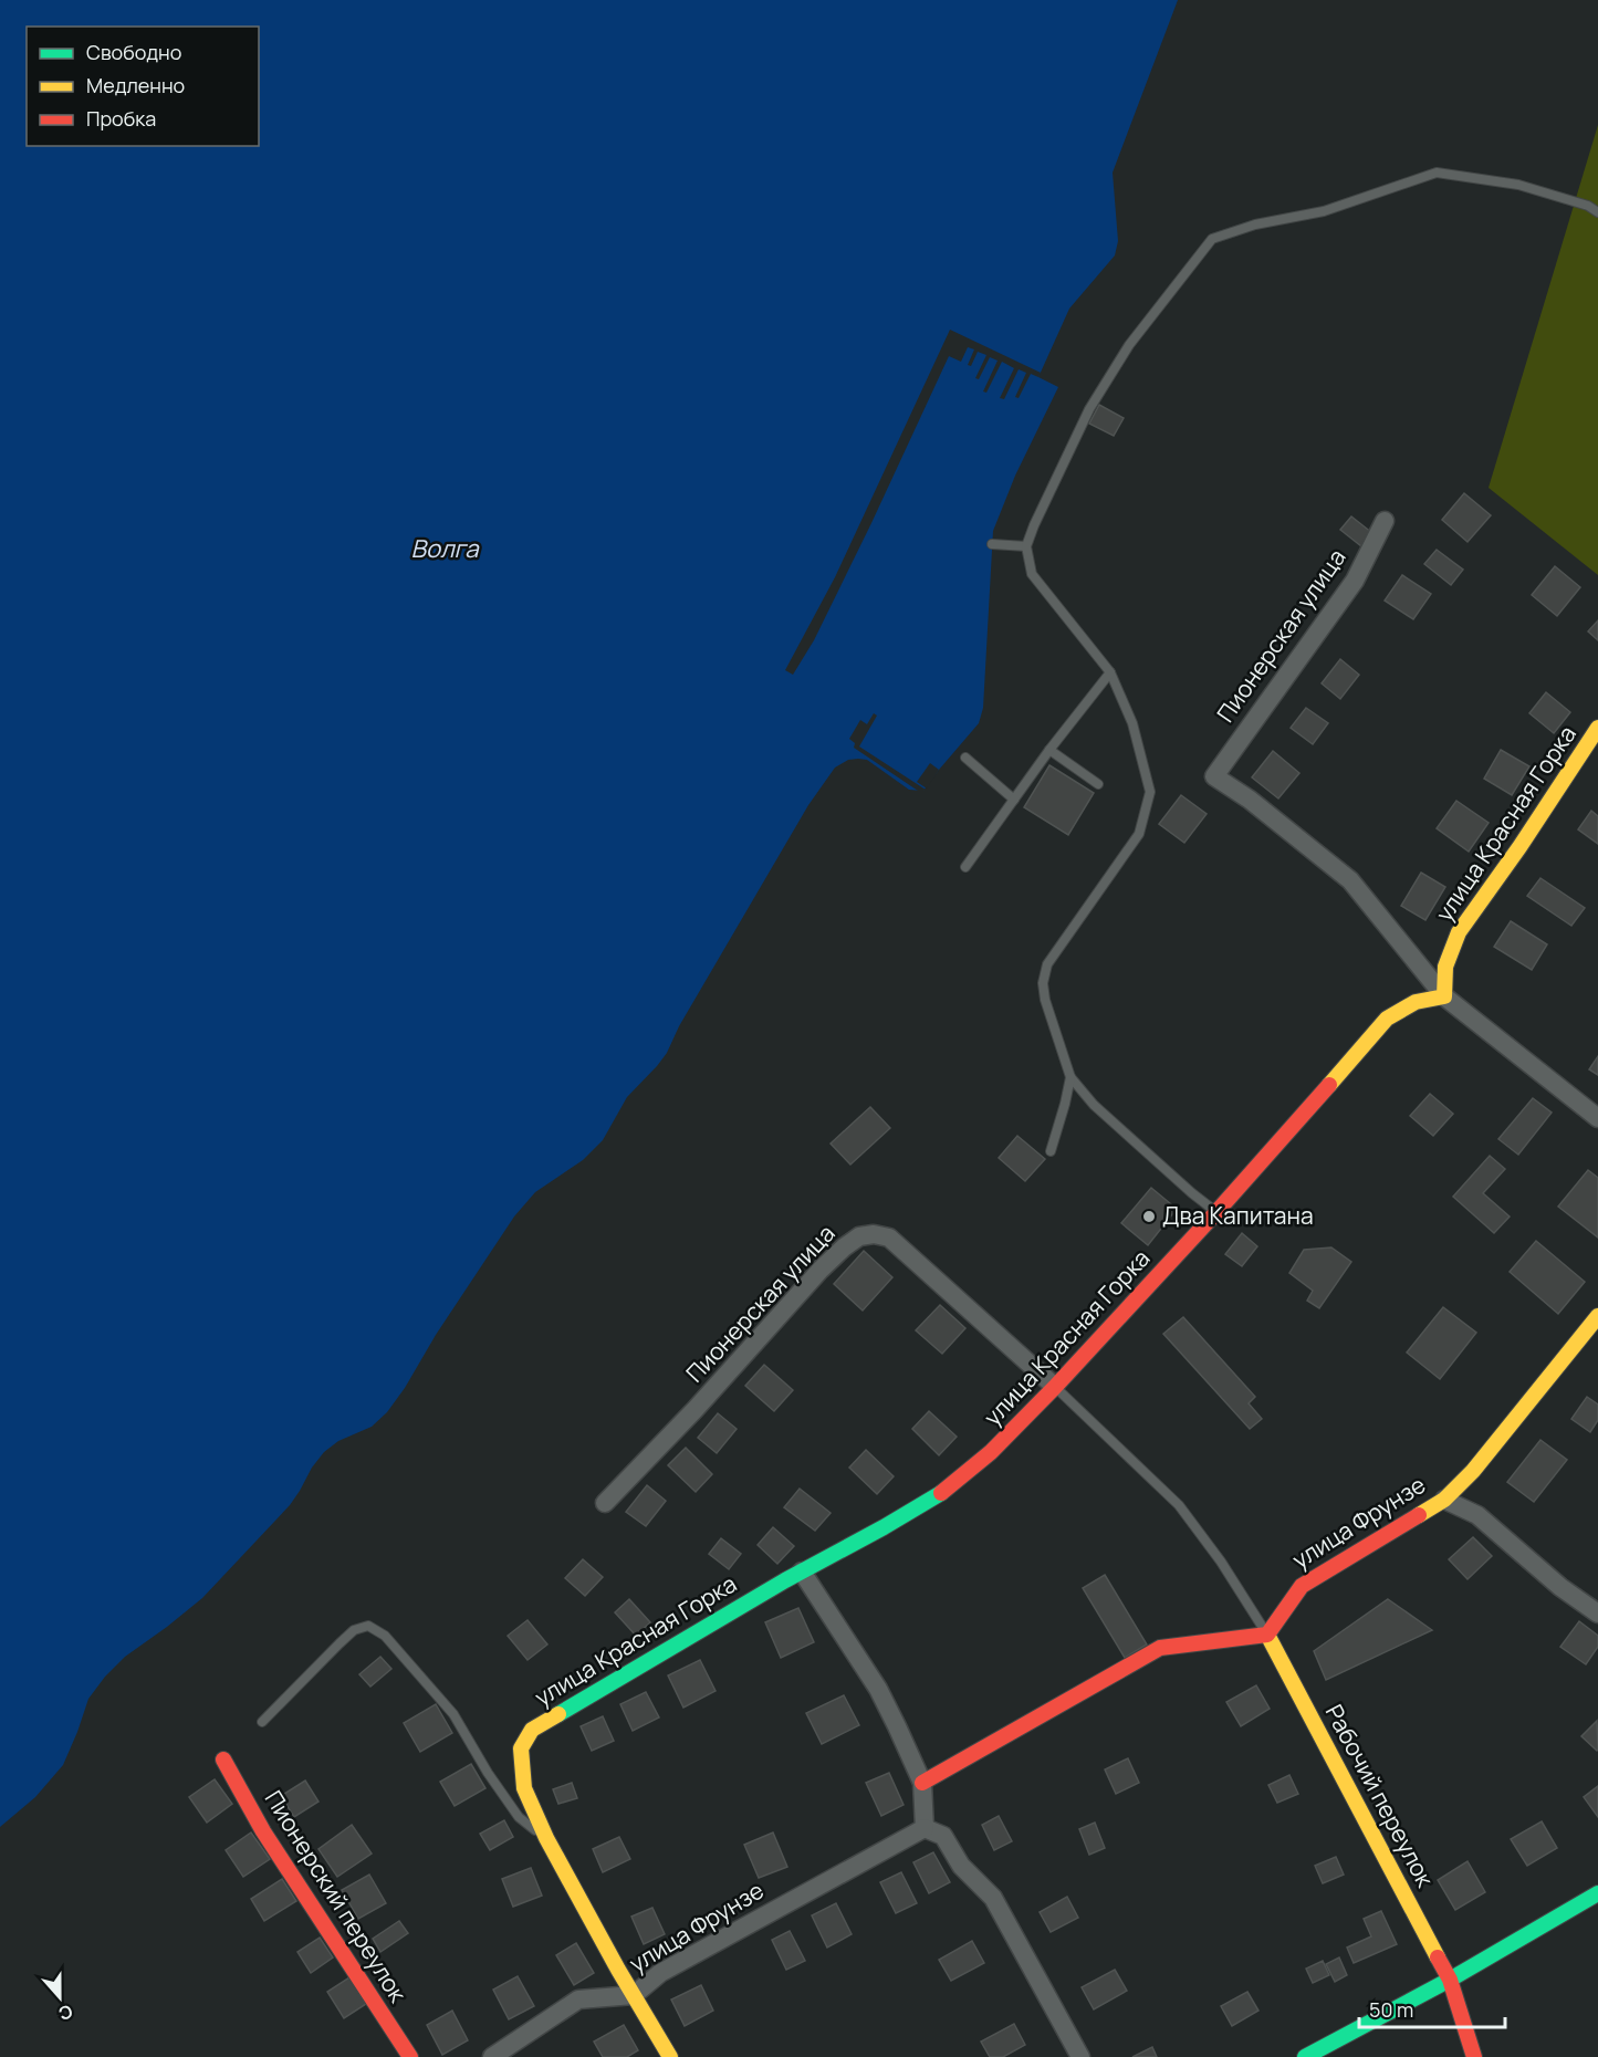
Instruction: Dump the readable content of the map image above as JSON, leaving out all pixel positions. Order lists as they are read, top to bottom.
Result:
{
  "streets": {
    "street": [
      "Пионерская улица",
      "улица Красная Горка",
      "улица Фрунзе",
      "Рабочий переулок",
      "Пионерский переулок"
    ]
  },
  "crossings": [
    ["Пионерская улица", "улица Красная Горка"],
    ["улица Красная Горка", "улица Фрунзе"],
    ["улица Фрунзе", "Рабочий переулок"]
  ],
  "water": ["Волга"],
  "places": ["Два Капитана"],
  "legend": ["Свободно", "Медленно", "Пробка"],
  "scale_bar": "50 m",
  "north": "bottom"
}
